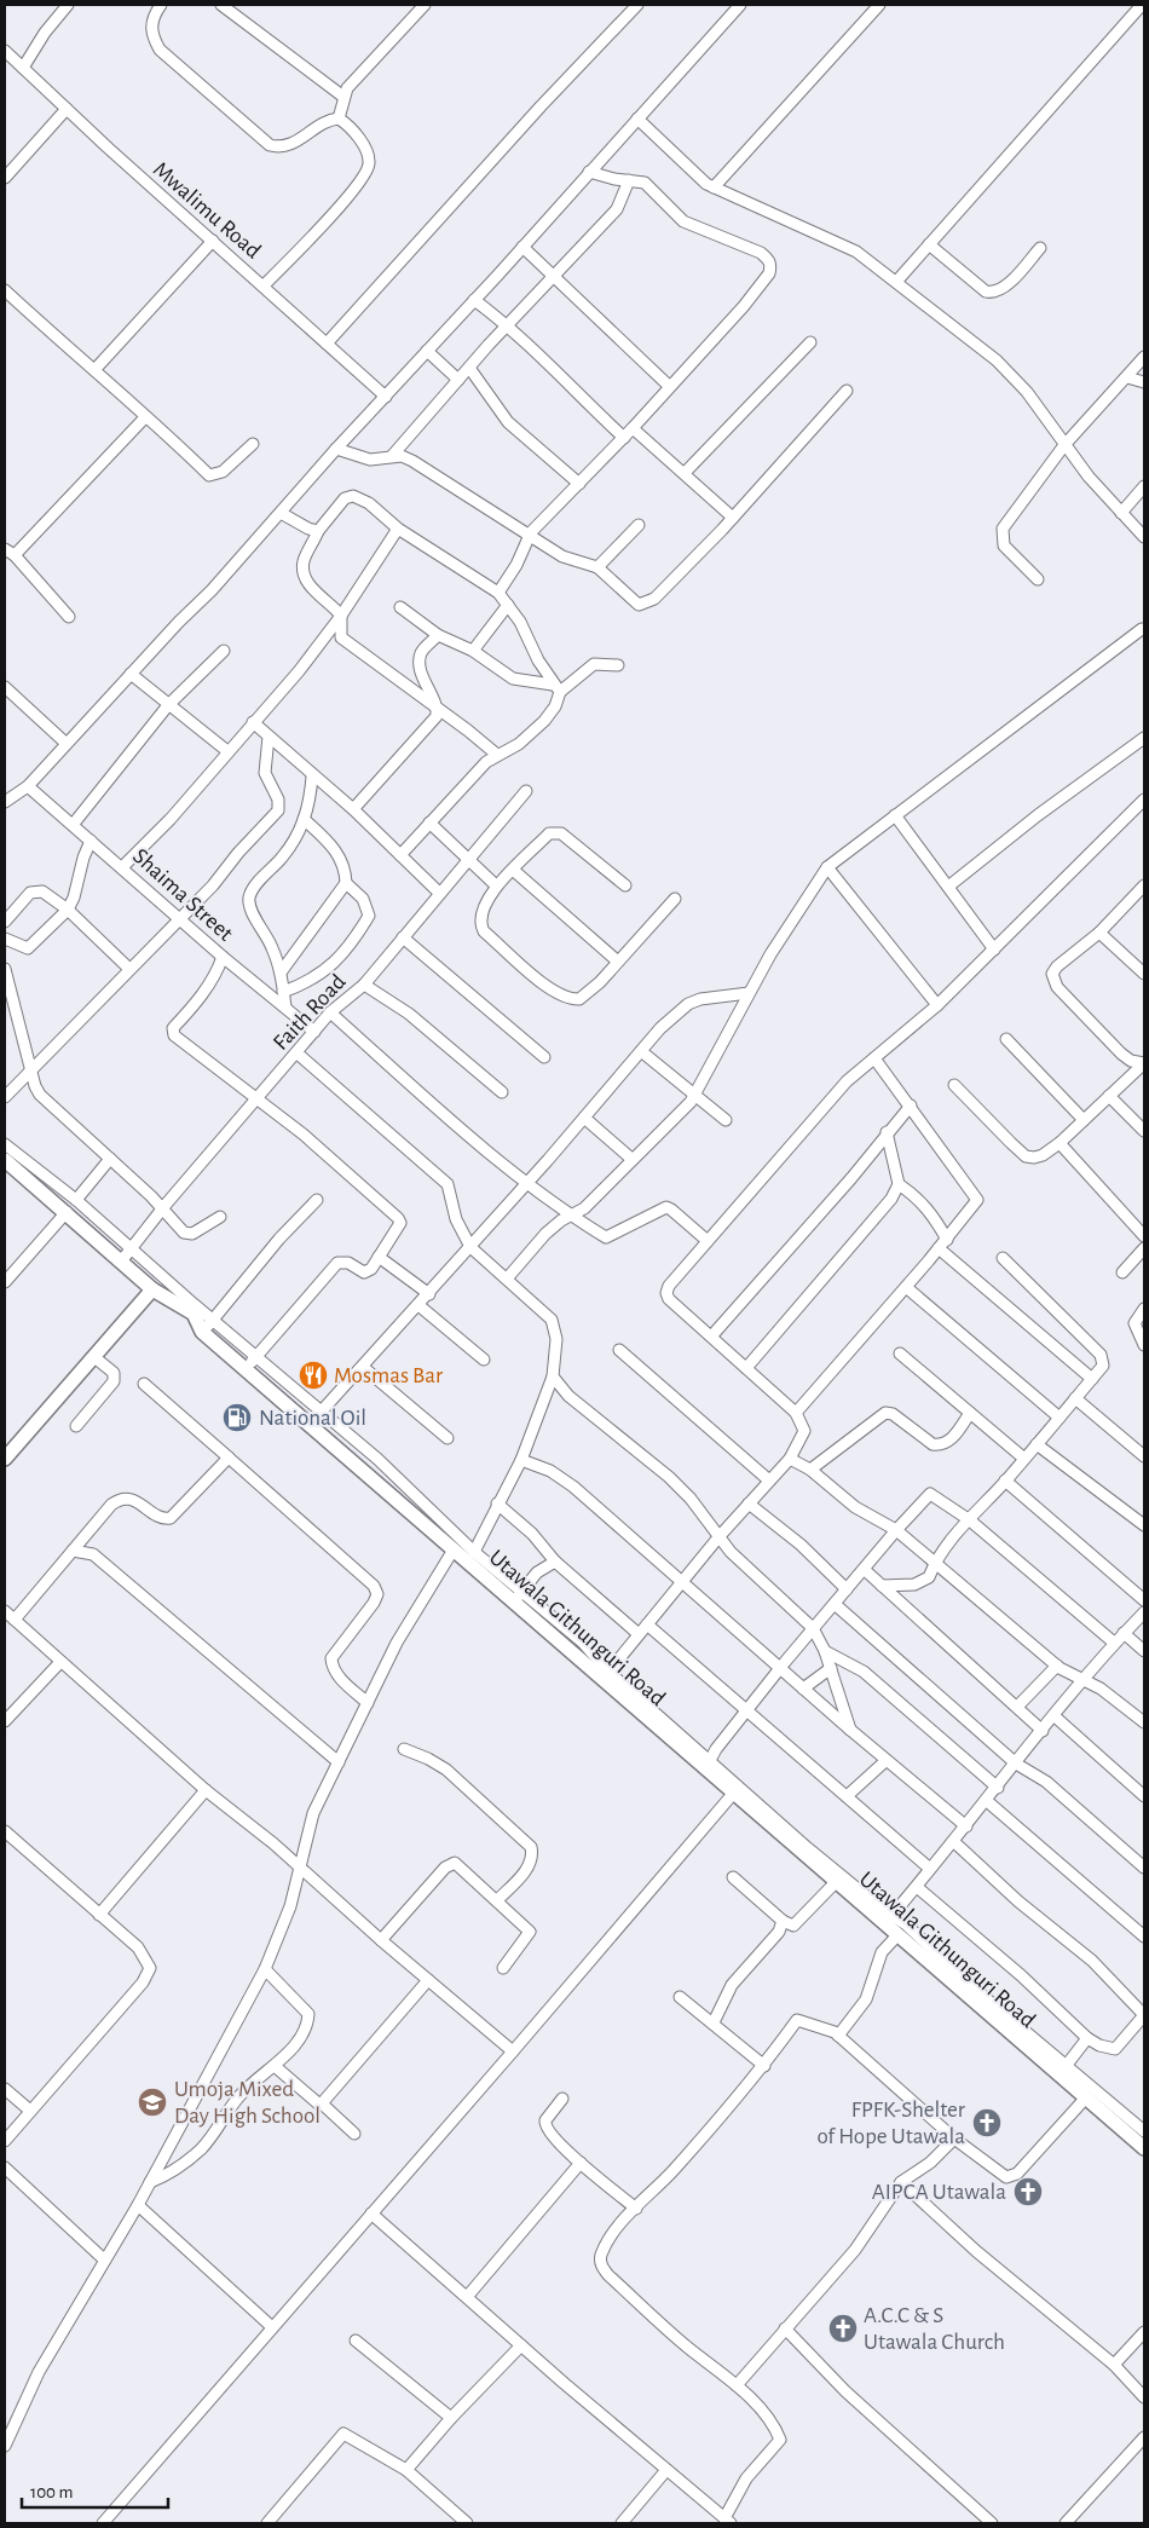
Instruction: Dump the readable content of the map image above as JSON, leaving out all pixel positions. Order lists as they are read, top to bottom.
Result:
{
  "streets": {
    "street": [
      "Mwalimu Road",
      "Shaima Street",
      "Faith Road",
      "Utawala Githunguri Road"
    ]
  },
  "crossings": [
    ["Shaima Street", "Faith Road"],
    ["Faith Road", "Utawala Githunguri Road"]
  ],
  "places": {
    "restaurant": ["Mosmas Bar"],
    "fuel station": ["National Oil"],
    "school or university": ["Umoja Mixed Day High School"],
    "church": ["FPFK-Shelter of Hope Utawala", "AIPCA Utawala", "A.C.C & S Utawala Church"]
  },
  "scale_bar": "100 m"
}
